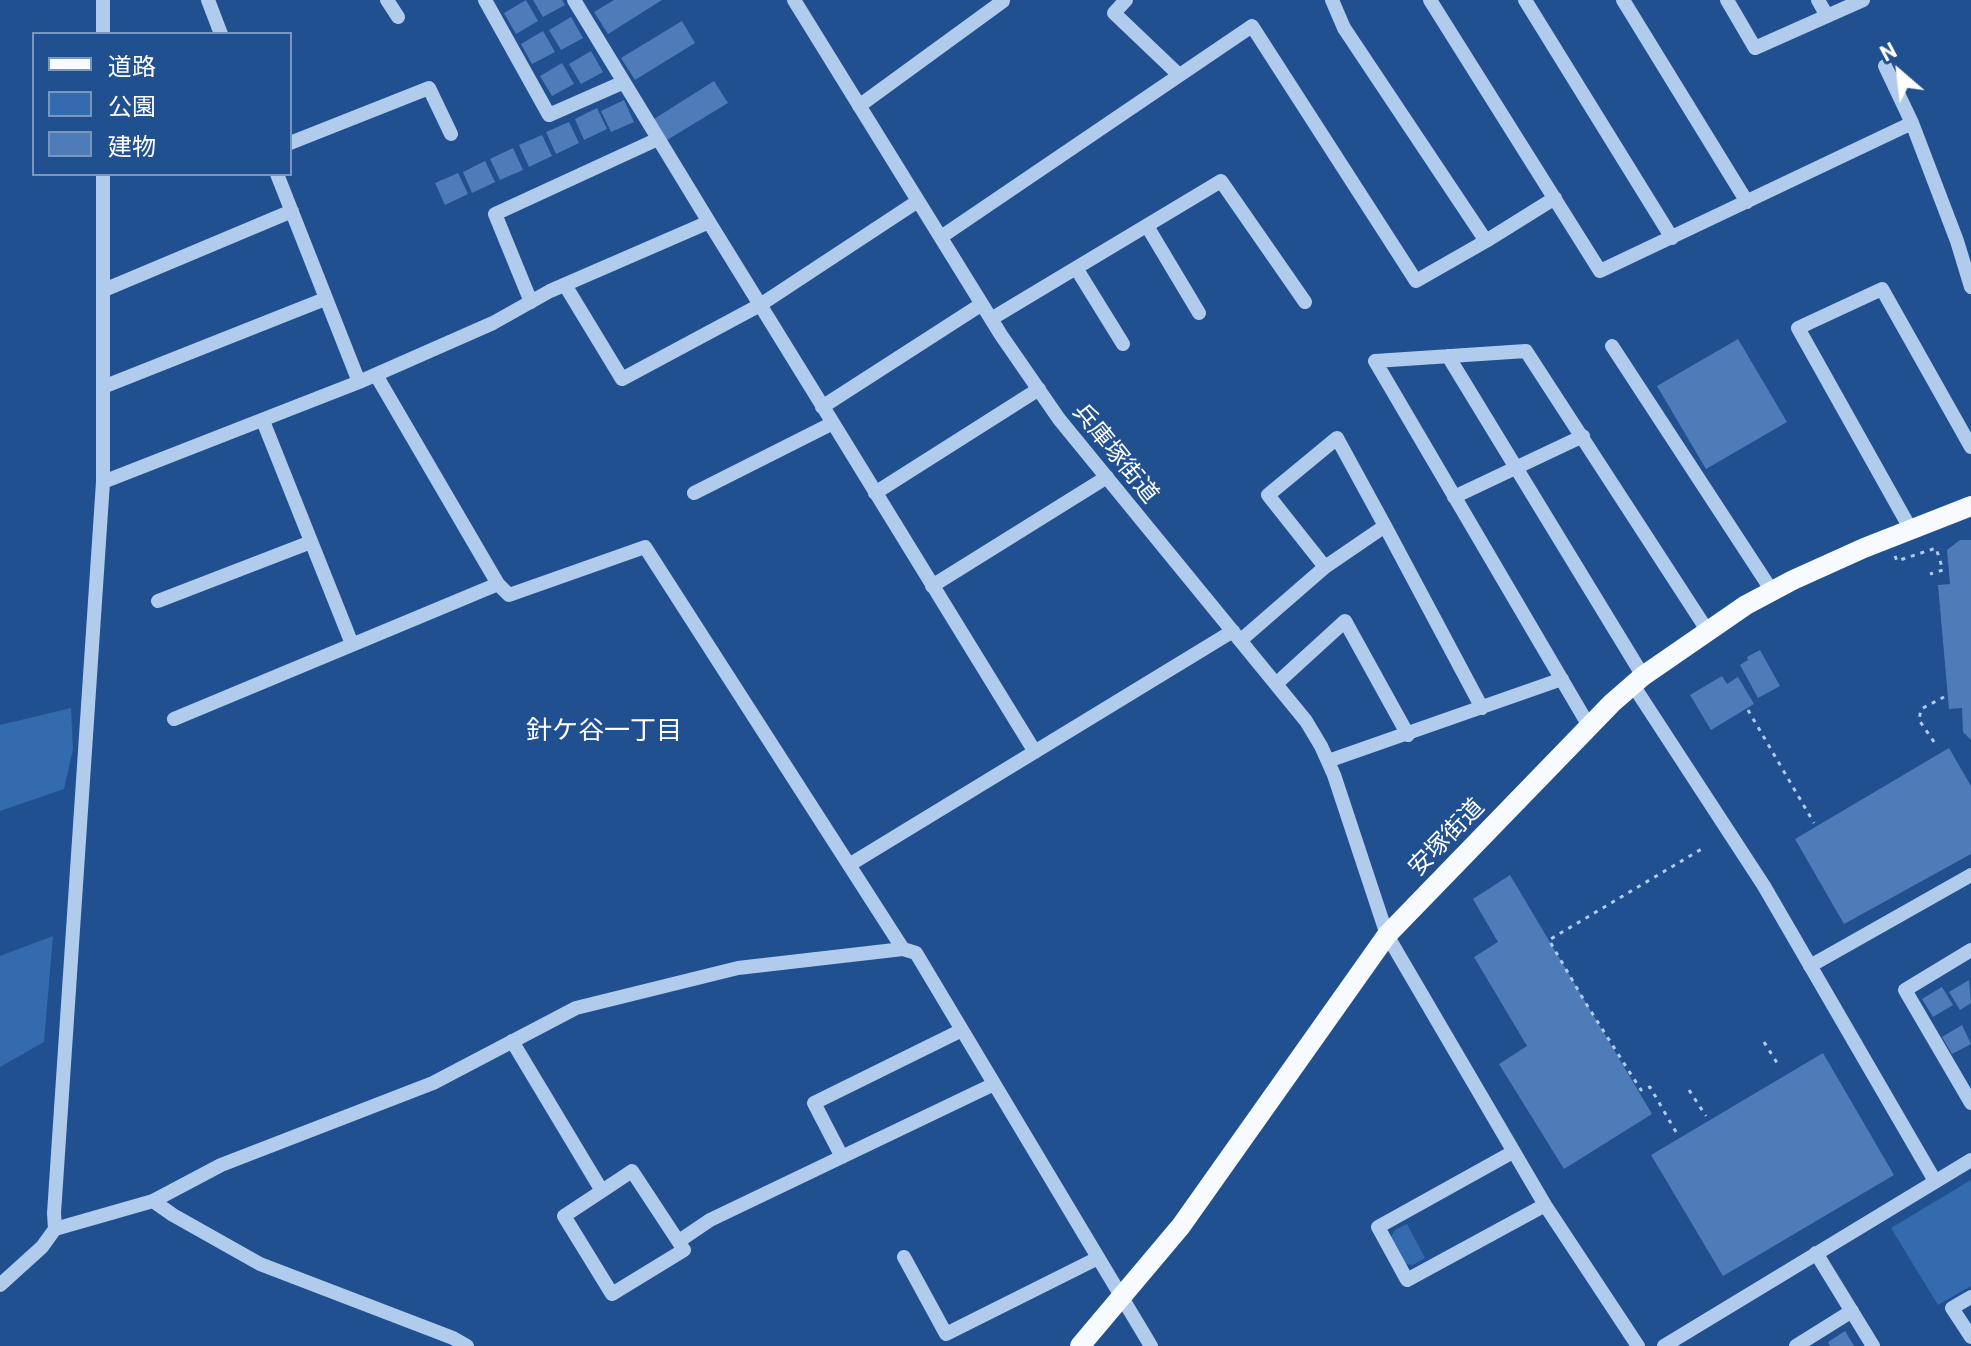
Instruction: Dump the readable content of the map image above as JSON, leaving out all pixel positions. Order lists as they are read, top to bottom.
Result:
{
  "streets": {
    "main road": ["安塚街道"],
    "street": ["兵庫塚街道"]
  },
  "crossings": [
    ["兵庫塚街道", "安塚街道"]
  ],
  "districts": ["針ケ谷一丁目"],
  "legend": ["道路", "公園", "建物"],
  "north": "top left"
}
